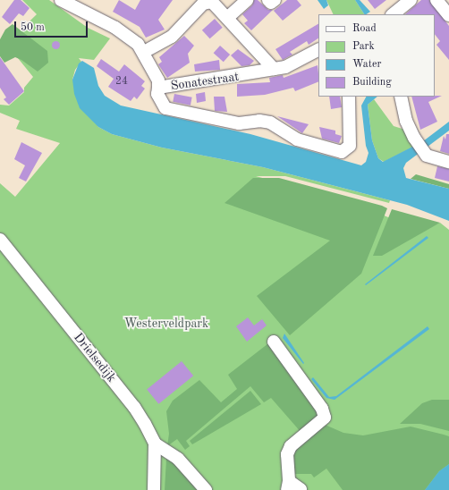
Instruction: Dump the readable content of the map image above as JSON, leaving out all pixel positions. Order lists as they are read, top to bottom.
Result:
{
  "streets": {
    "street": ["Sonatestraat", "Drielsedijk"]
  },
  "parks": ["Westerveldpark"],
  "house_numbers": ["24"],
  "legend": [
    "Road",
    "Park",
    "Water",
    "Building"
  ],
  "scale_bar": "50 m"
}
